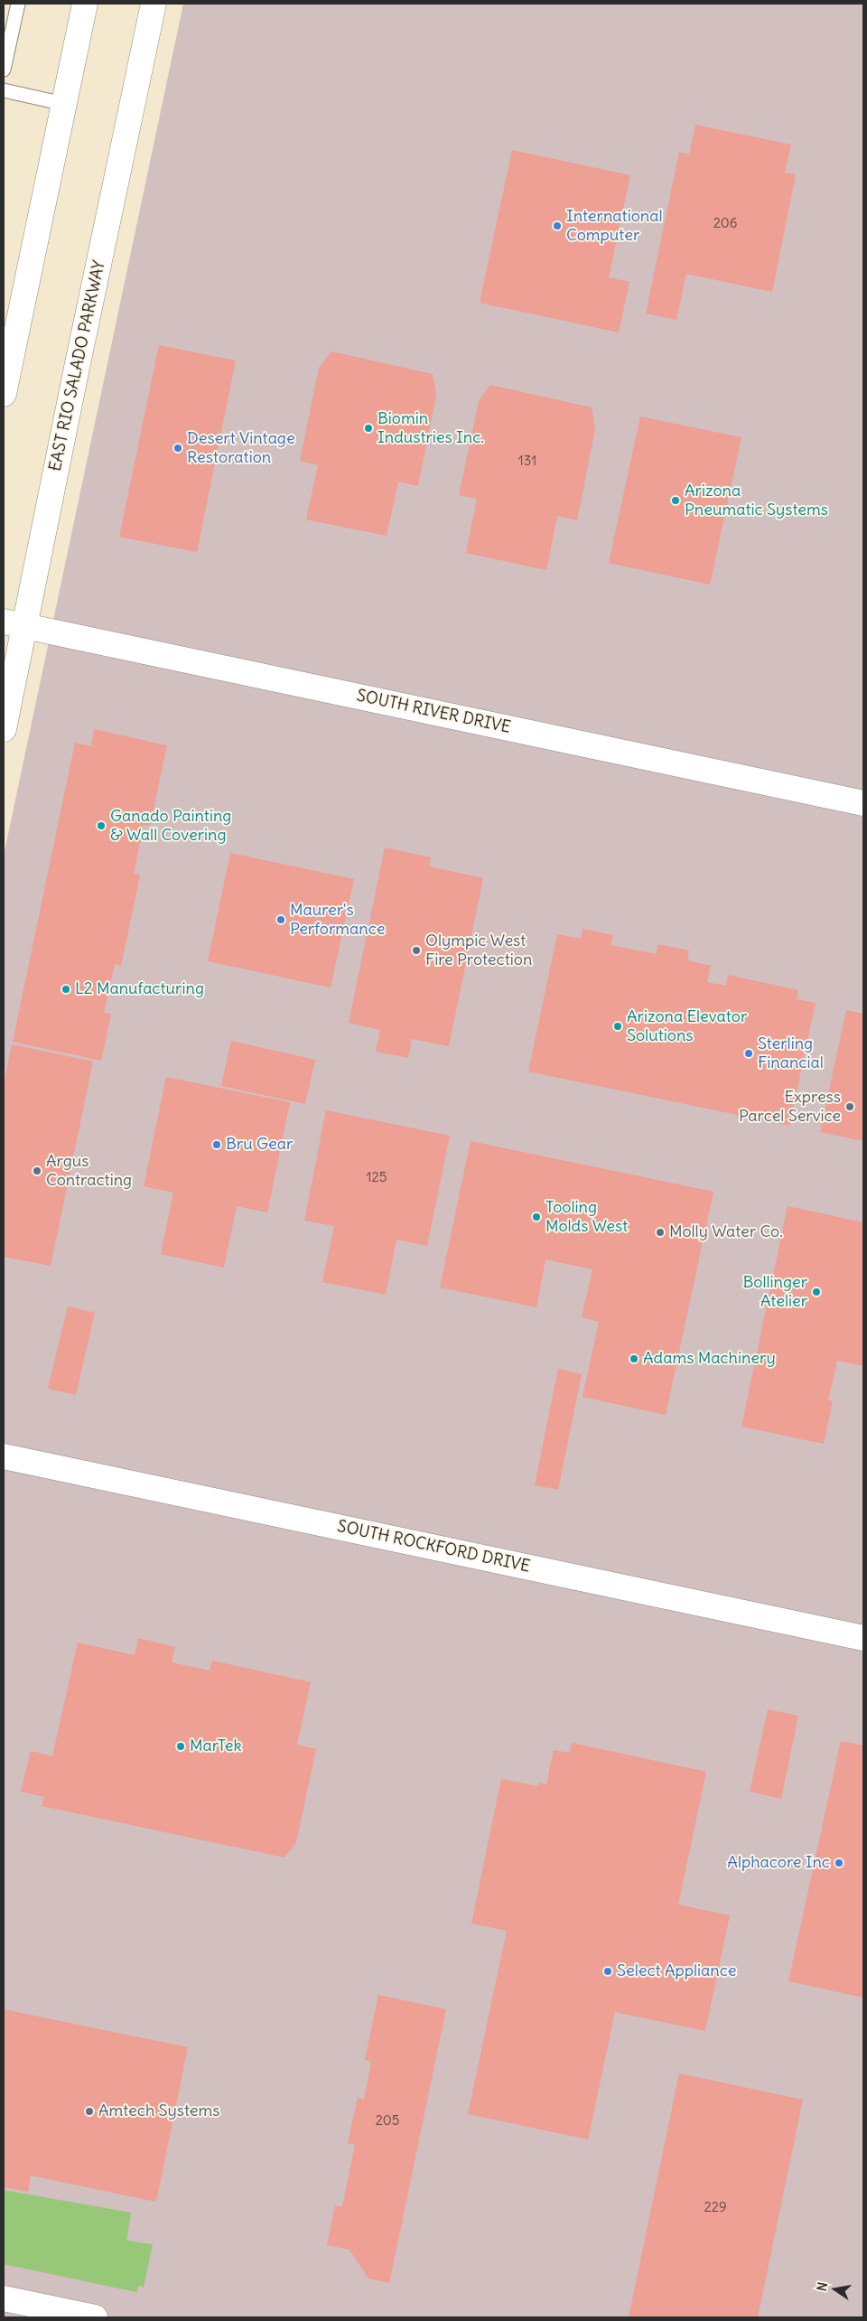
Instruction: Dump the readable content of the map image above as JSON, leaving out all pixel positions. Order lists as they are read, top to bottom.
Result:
{
  "streets": {
    "street": ["EAST RIO SALADO PARKWAY", "SOUTH RIVER DRIVE", "SOUTH ROCKFORD DRIVE"]
  },
  "crossings": [
    ["EAST RIO SALADO PARKWAY", "SOUTH RIVER DRIVE"]
  ],
  "places": [
    "International Computer",
    "Biomin Industries Inc.",
    "Desert Vintage Restoration",
    "Arizona Pneumatic Systems",
    "Ganado Painting & Wall Covering",
    "Maurer's Performance",
    "Olympic West Fire Protection",
    "L2 Manufacturing",
    "Arizona Elevator Solutions",
    "Sterling Financial",
    "Express Parcel Service",
    "Bru Gear",
    "Argus Contracting",
    "Tooling Molds West",
    "Molly Water Co.",
    "Bollinger Atelier",
    "Adams Machinery",
    "MarTek",
    "Alphacore Inc",
    "Select Appliance",
    "Amtech Systems"
  ],
  "house_numbers": [
    "206",
    "131",
    "125",
    "205",
    "229"
  ],
  "north": "left"
}
